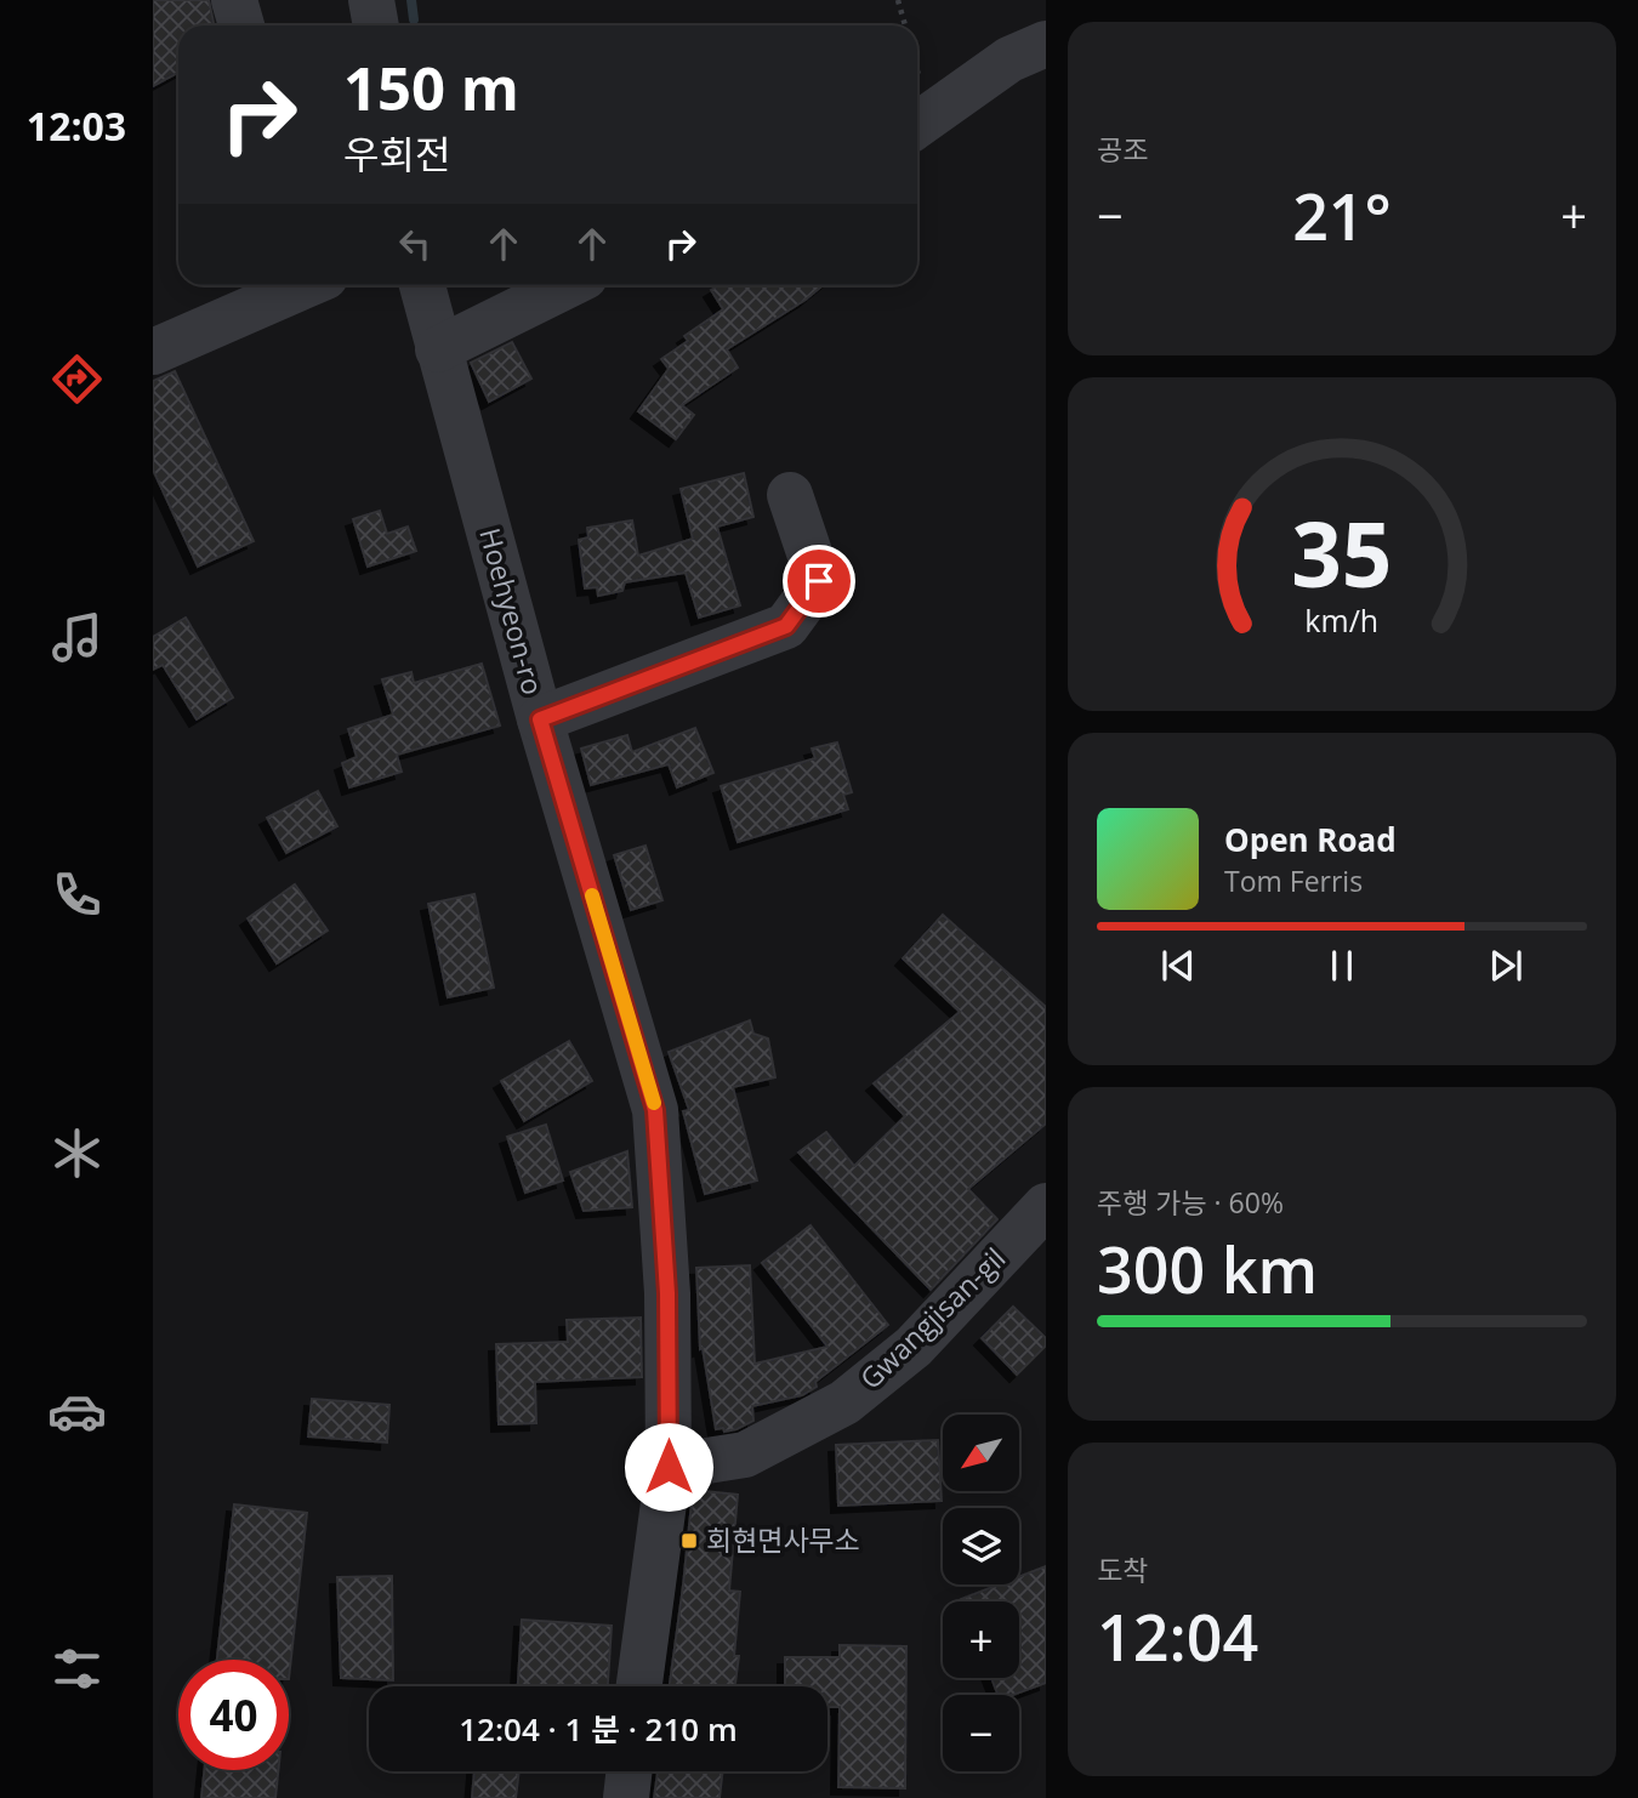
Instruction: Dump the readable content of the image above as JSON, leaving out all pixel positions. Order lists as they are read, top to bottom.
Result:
{
  "streets": {
    "street": ["Hoehyeon-ro", "Gwangjisan-gil"]
  },
  "crossings": [
    ["Hoehyeon-ro", "Gwangjisan-gil"]
  ],
  "places": {
    "transit": ["회현면사무소"]
  },
  "north": "bottom left",
  "page": {
    "tabs": "12:03",
    "tile": [
      "공조",
      ["주행 가능 · 60%", "300 km"],
      ["도착", "12:04"]
    ],
    "turn": ["150 m", "우회전"],
    "heat": ["−", "21°", "+"],
    "song": ["Open Road", "Tom Ferris"],
    "map_buttons": ["+", "−"],
    "limit": "40",
    "trip": "12:04 · 1 분 · 210 m",
    "gauge": ["35", "km/h"]
  }
}
